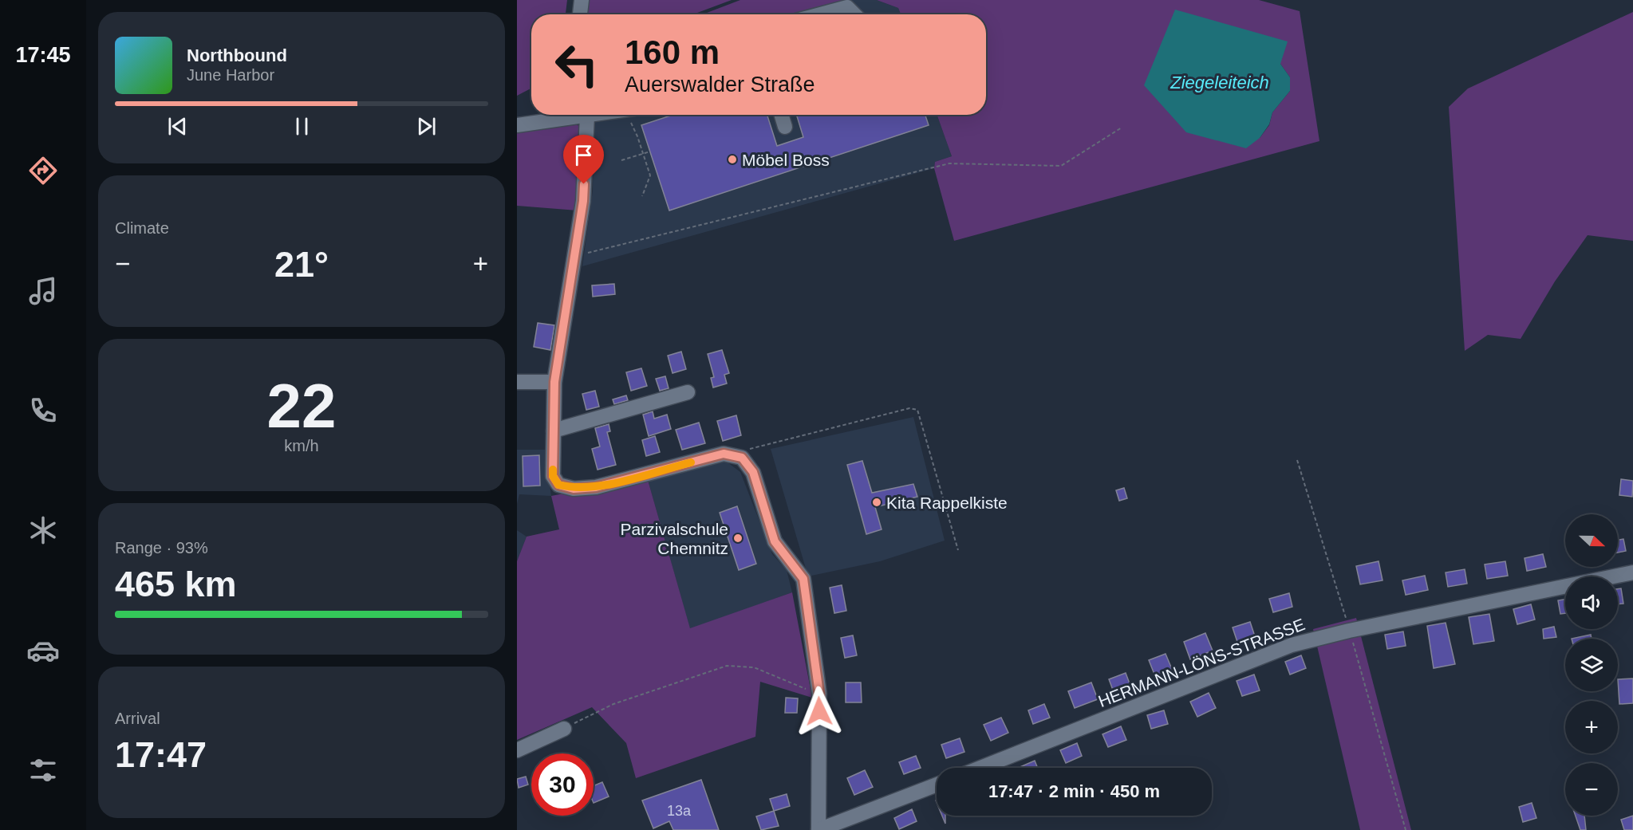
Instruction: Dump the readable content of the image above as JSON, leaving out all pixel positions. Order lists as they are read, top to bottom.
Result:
{
  "streets": {
    "street": ["HERMANN-LÖNS-STRASSE"]
  },
  "water": ["Ziegeleiteich"],
  "places": ["Möbel Boss", "Kita Rappelkiste", "Parzivalschule Chemnitz"],
  "house_numbers": ["13a"],
  "north": "right",
  "page": {
    "tabs": "17:45",
    "turn": ["160 m", "Auerswalder Straße"],
    "song": ["Northbound", "June Harbor"],
    "tile": [
      "Climate",
      ["22", "km/h"],
      ["Range · 93%", "465 km"],
      ["Arrival", "17:47"]
    ],
    "heat": ["−", "21°", "+"],
    "map_buttons": ["+", "−"],
    "limit": "30",
    "trip": "17:47 · 2 min · 450 m"
  }
}
